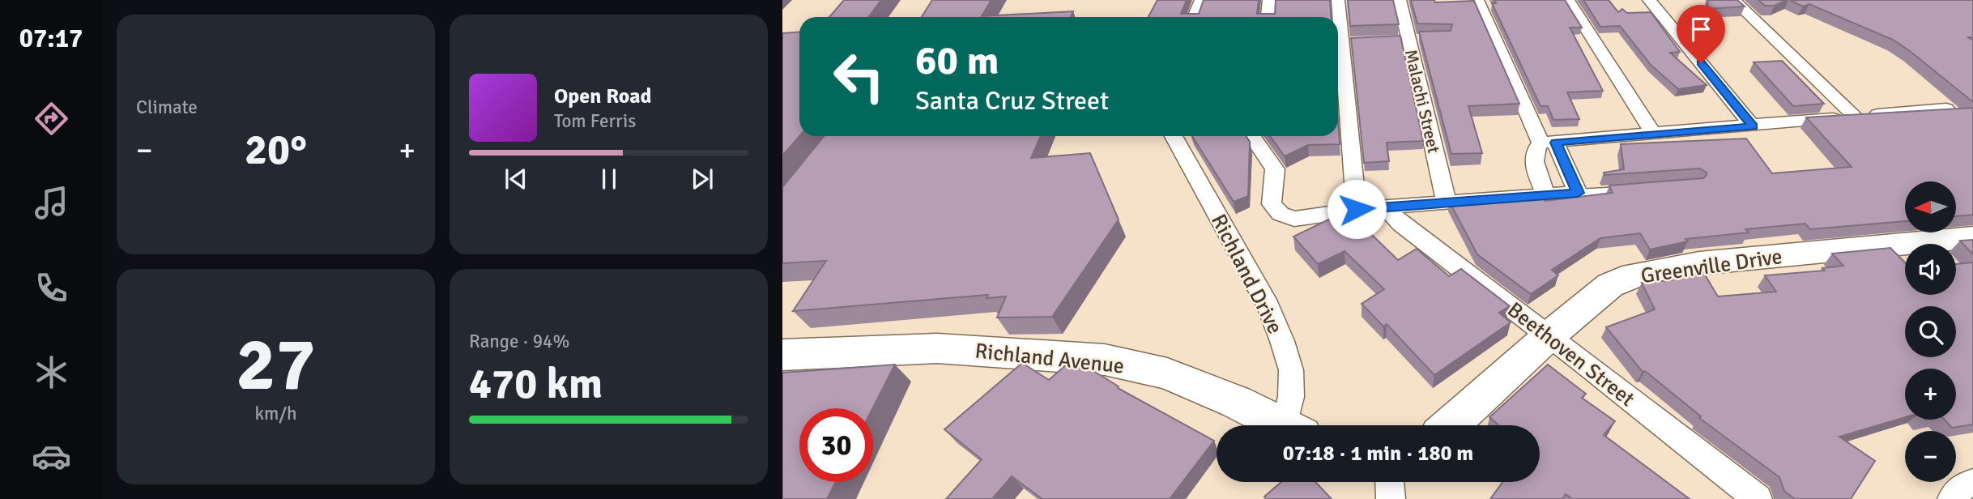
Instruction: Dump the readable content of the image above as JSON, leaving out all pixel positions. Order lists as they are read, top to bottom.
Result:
{
  "streets": {
    "street": [
      "Malachi Street",
      "Greenville Drive",
      "Richland Drive",
      "Beethoven Street",
      "Richland Avenue"
    ]
  },
  "crossings": [
    ["Greenville Drive", "Beethoven Street"]
  ],
  "north": "left",
  "page": {
    "tabs": "07:17",
    "tile": [
      "Climate",
      ["27", "km/h"],
      ["Range · 94%", "470 km"]
    ],
    "turn": ["60 m", "Santa Cruz Street"],
    "song": ["Open Road", "Tom Ferris"],
    "heat": ["−", "20°", "+"],
    "map_buttons": ["+", "−"],
    "limit": "30",
    "trip": "07:18 · 1 min · 180 m"
  }
}
